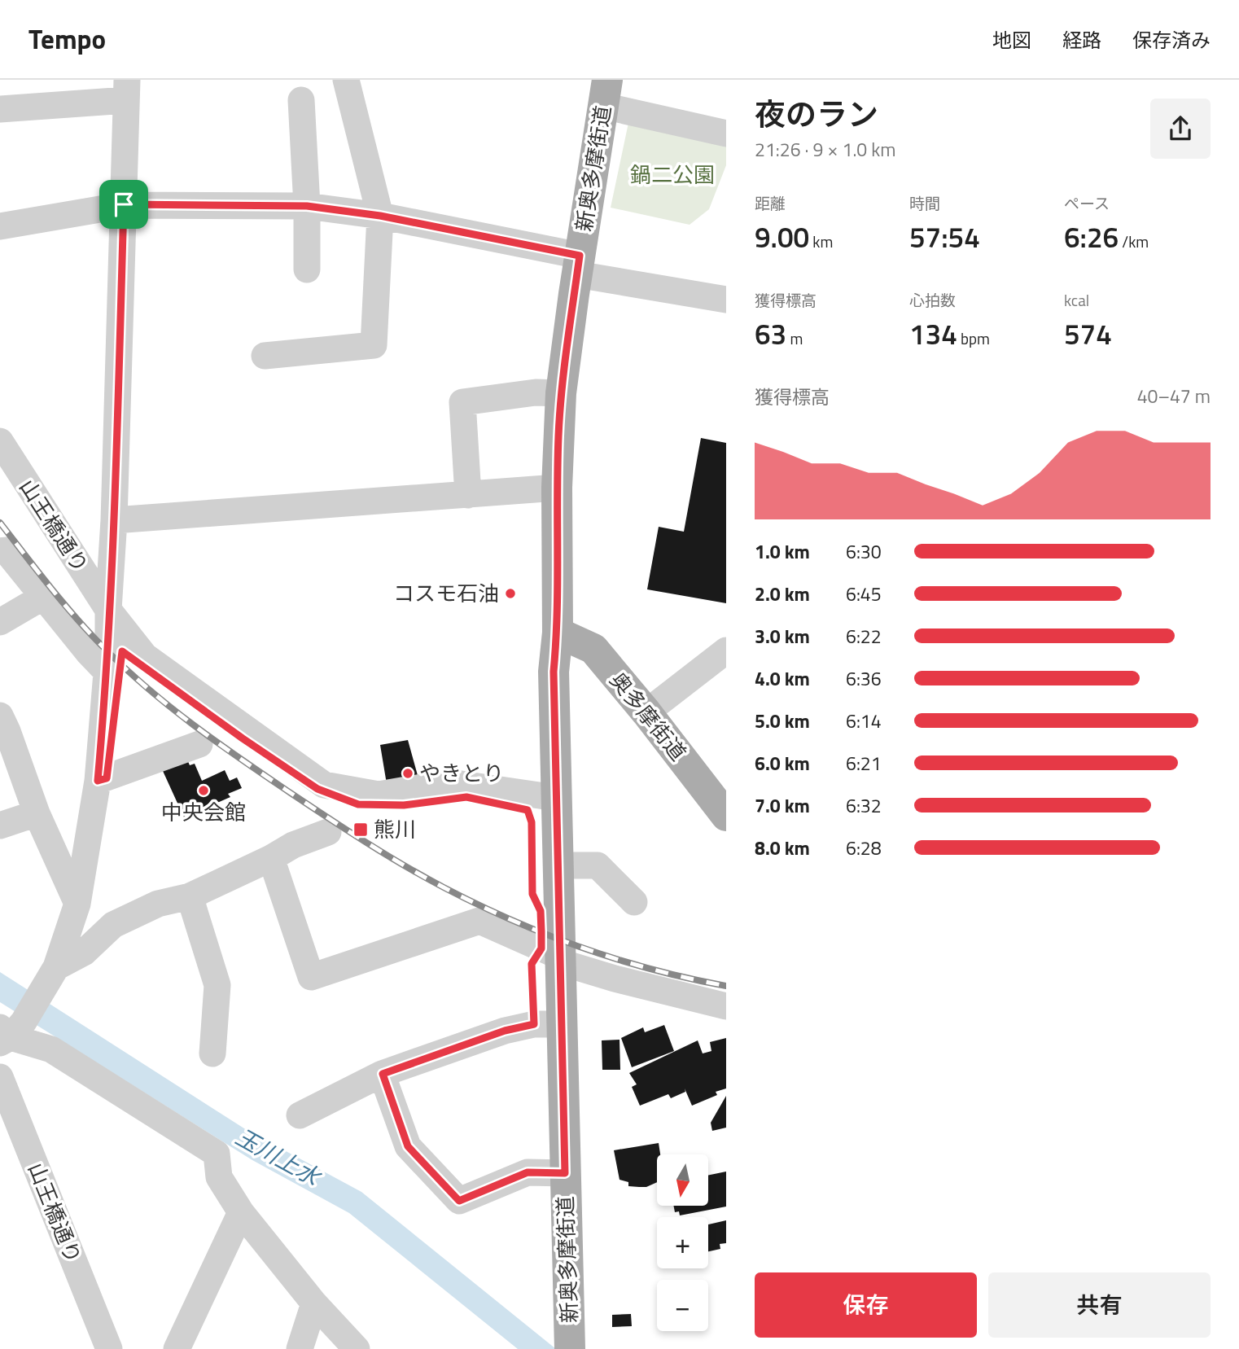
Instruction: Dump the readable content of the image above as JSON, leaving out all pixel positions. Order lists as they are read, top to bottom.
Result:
{
  "streets": {
    "main road": ["新奥多摩街道", "奥多摩街道"],
    "street": ["山王橋通り"]
  },
  "crossings": [
    ["新奥多摩街道", "山王橋通り"],
    ["新奥多摩街道", "奥多摩街道"]
  ],
  "water": ["玉川上水"],
  "parks": ["鍋二公園"],
  "places": {
    "other": ["コスモ石油", "やきとり", "中央会館"],
    "transit": ["熊川"]
  },
  "north": "bottom",
  "page": {
    "header": "Tempo",
    "nav": ["地図", "経路", "保存済み"],
    "heading": ["夜のラン", "21:26 · 9 × 1.0 km"],
    "stats": [
      ["距離", "9.00 km"],
      ["時間", "57:54"],
      ["ペース", "6:26 /km"],
      ["獲得標高", "63 m"],
      ["心拍数", "134 bpm"],
      ["kcal", "574"]
    ],
    "chart": ["獲得標高", "40–47 m"],
    "list": [
      {
        "name": "1.0 km",
        "note": "6:30"
      },
      {
        "name": "2.0 km",
        "note": "6:45"
      },
      {
        "name": "3.0 km",
        "note": "6:22"
      },
      {
        "name": "4.0 km",
        "note": "6:36"
      },
      {
        "name": "5.0 km",
        "note": "6:14"
      },
      {
        "name": "6.0 km",
        "note": "6:21"
      },
      {
        "name": "7.0 km",
        "note": "6:32"
      },
      {
        "name": "8.0 km",
        "note": "6:28"
      }
    ],
    "map_buttons": ["+", "−"],
    "buttons": ["保存", "共有"]
  }
}
